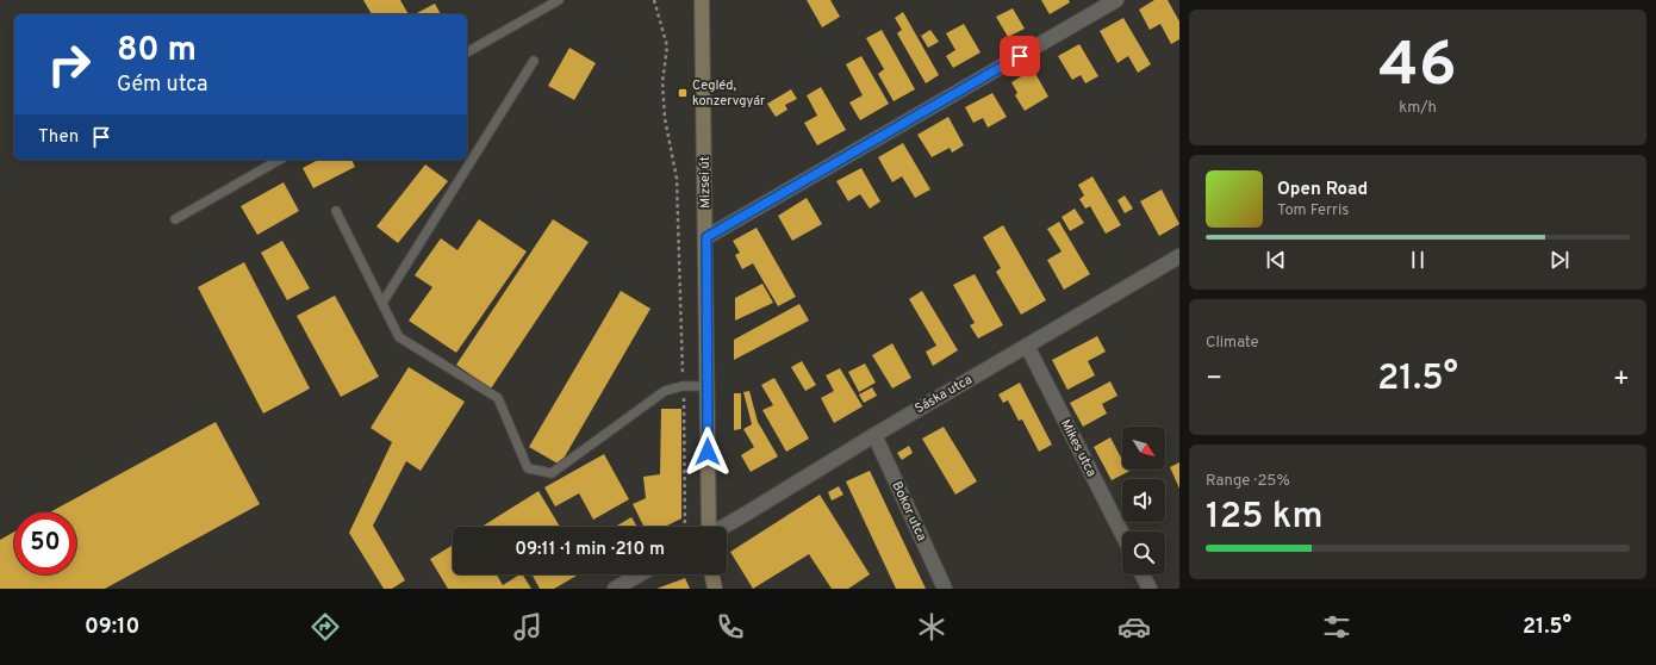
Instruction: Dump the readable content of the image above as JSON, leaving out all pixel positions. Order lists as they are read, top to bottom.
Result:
{
  "streets": {
    "main road": ["Mizsei út"],
    "street": ["Sáska utca", "Mikes utca", "Bokor utca"]
  },
  "crossings": [
    ["Sáska utca", "Mikes utca"],
    ["Sáska utca", "Bokor utca"]
  ],
  "places": {
    "transit": ["Cegléd, konzervgyár"]
  },
  "north": "bottom right",
  "page": {
    "tile": [
      ["46", "km/h"],
      "Climate",
      ["Range · 25%", "125 km"]
    ],
    "turn": ["80 m", "Gém utca"],
    "then": "Then",
    "song": ["Open Road", "Tom Ferris"],
    "heat": ["−", "21.5°", "+"],
    "limit": "50",
    "trip": "09:11 · 1 min · 210 m",
    "tabs": ["09:10", "21.5°"]
  }
}
